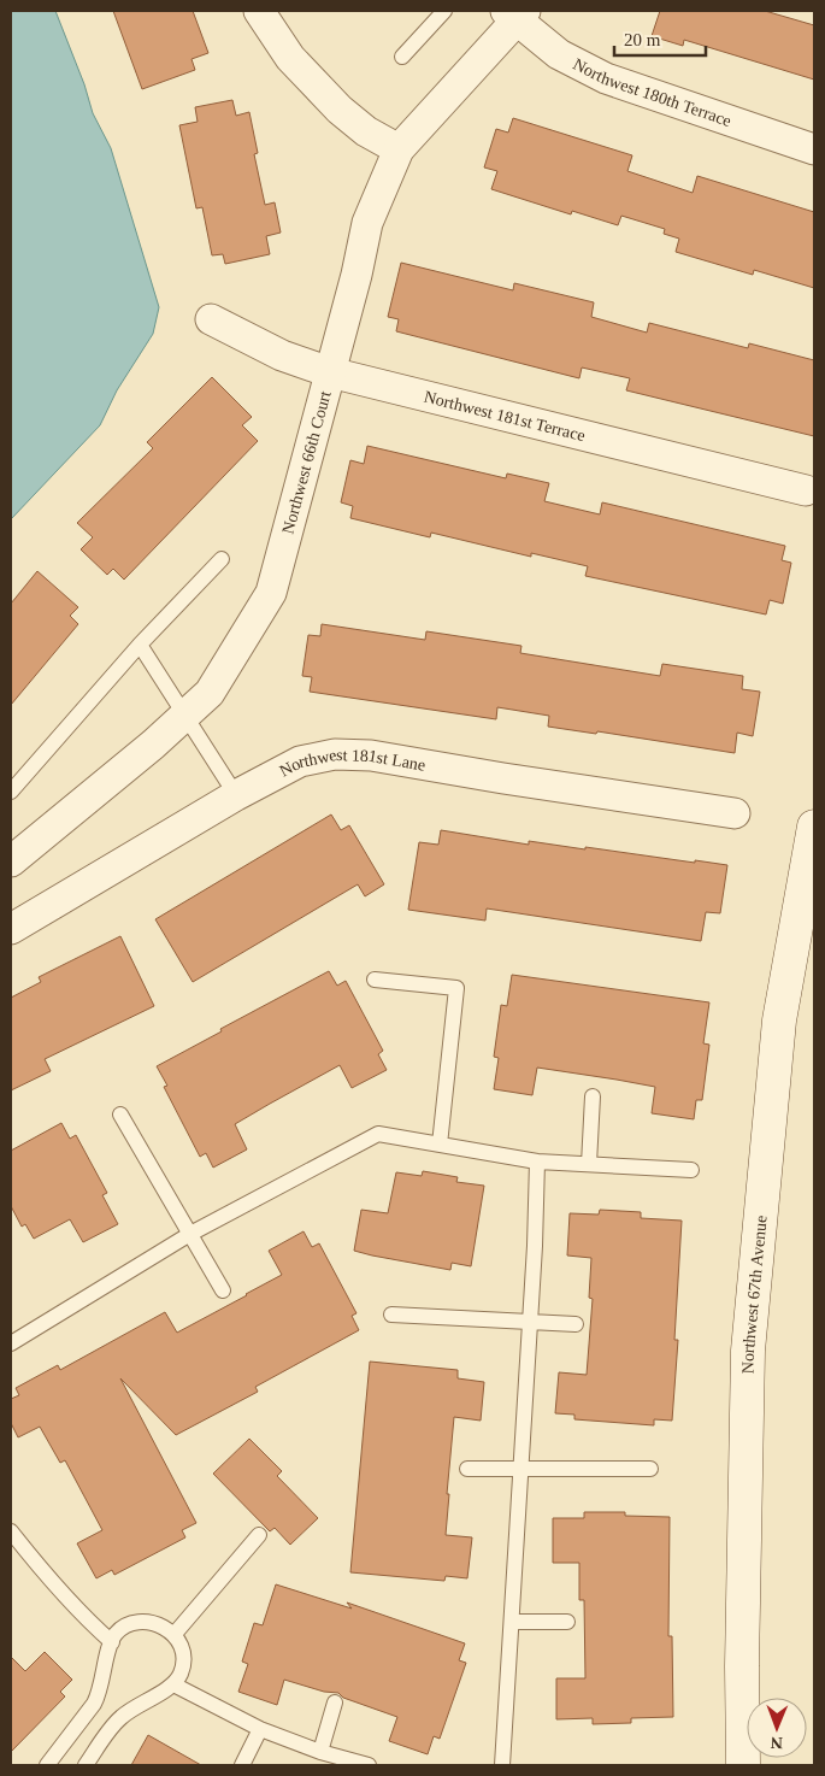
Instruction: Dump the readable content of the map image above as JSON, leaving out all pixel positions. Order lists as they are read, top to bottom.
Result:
{
  "streets": {
    "main road": ["Northwest 67th Avenue"],
    "street": [
      "Northwest 180th Terrace",
      "Northwest 181st Terrace",
      "Northwest 66th Court",
      "Northwest 181st Lane"
    ]
  },
  "crossings": [
    ["Northwest 180th Terrace", "Northwest 66th Court"],
    ["Northwest 181st Terrace", "Northwest 66th Court"]
  ],
  "scale_bar": "20 m",
  "north": "bottom"
}
